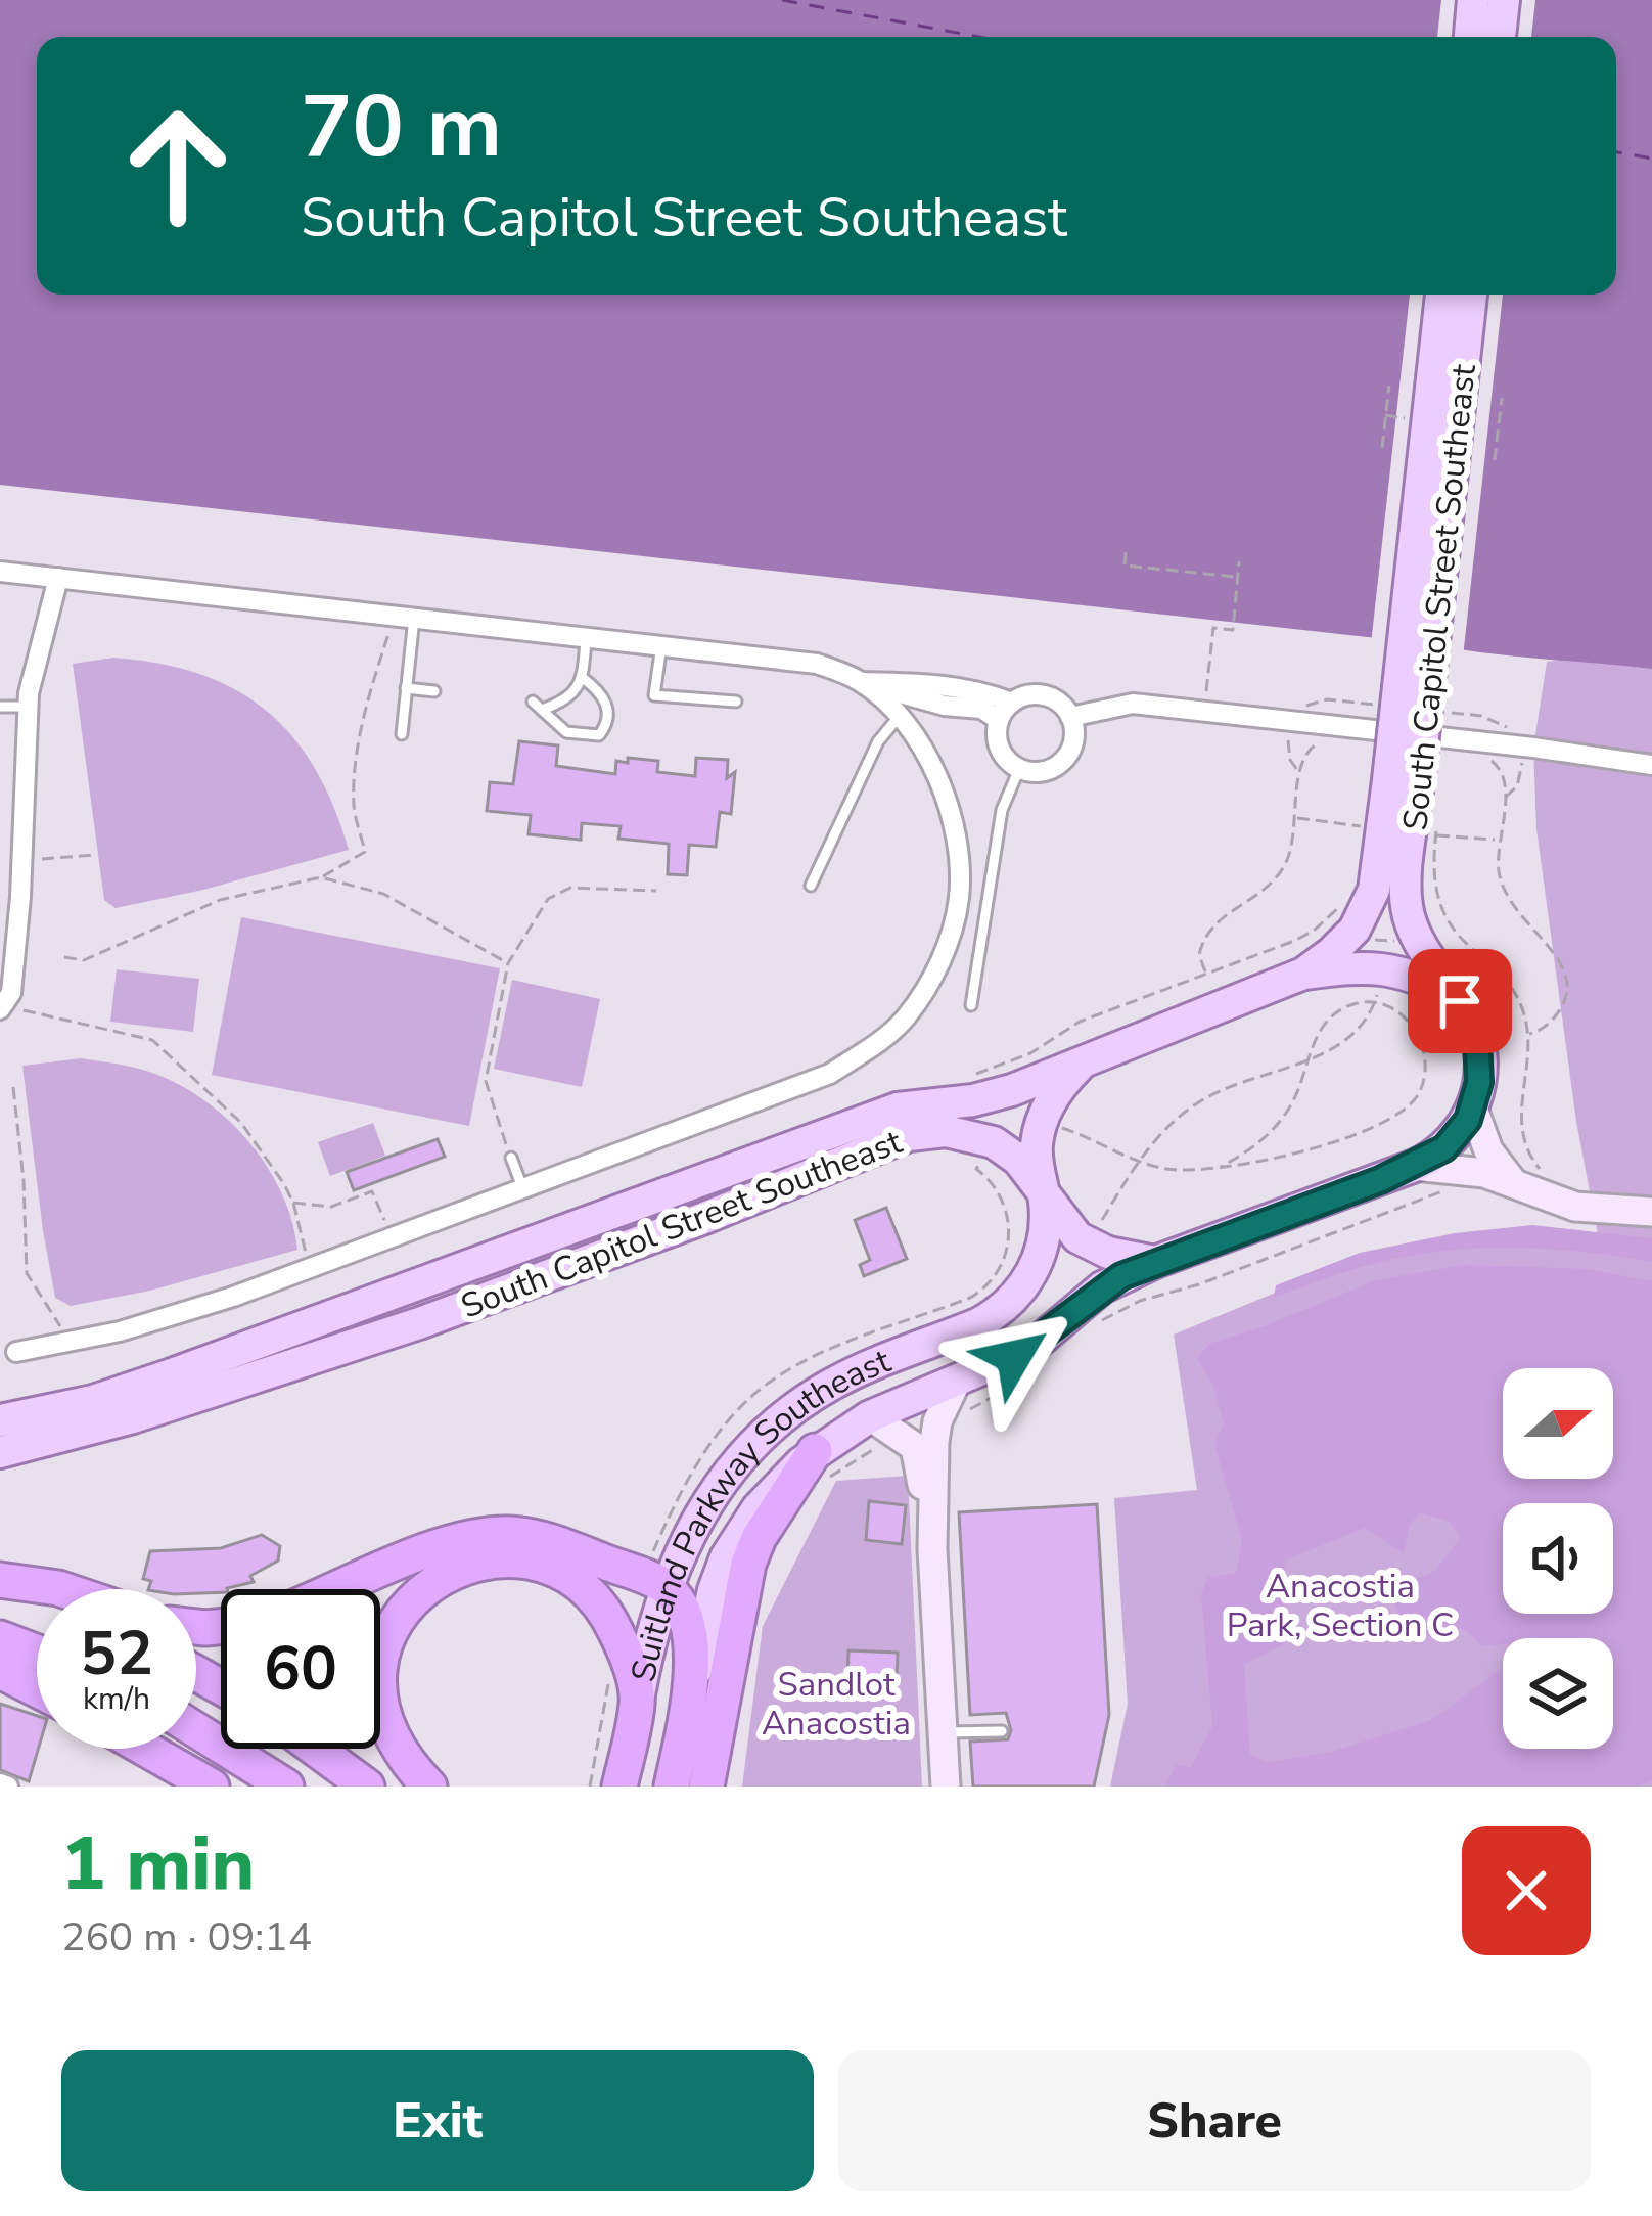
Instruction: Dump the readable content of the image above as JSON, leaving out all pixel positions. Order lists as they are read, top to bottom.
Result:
{
  "streets": {
    "highway": ["Suitland Parkway Southeast"],
    "main road": ["South Capitol Street Southeast"]
  },
  "crossings": [
    ["South Capitol Street Southeast", "Suitland Parkway Southeast"]
  ],
  "parks": ["Anacostia Park, Section C", "Sandlot Anacostia"],
  "north": "right",
  "page": {
    "turn": ["70 m", "South Capitol Street Southeast"],
    "speed": "52 km/h",
    "limit": "60",
    "heading": ["1 min", "260 m · 09:14"],
    "buttons": ["Exit", "Share"]
  }
}
